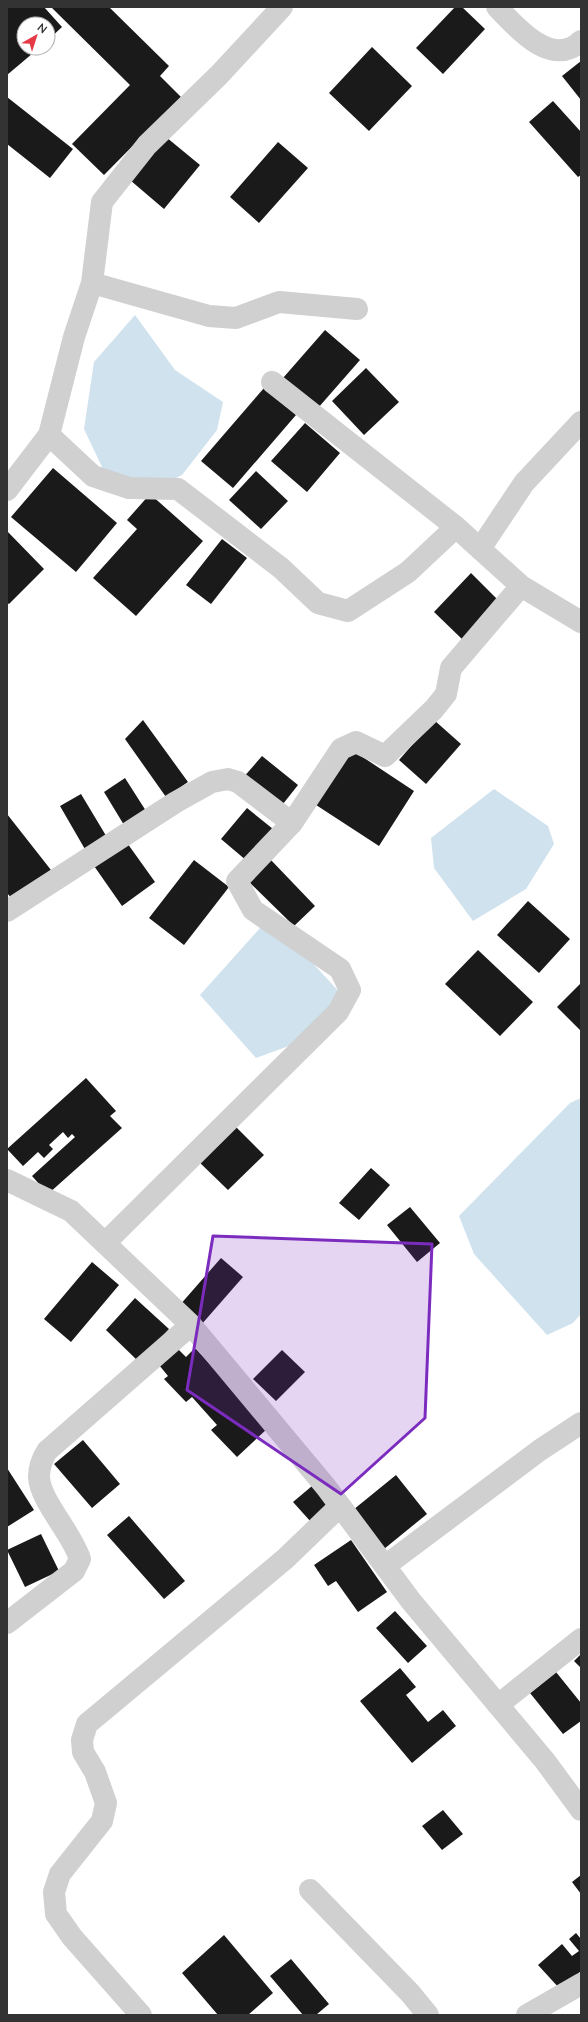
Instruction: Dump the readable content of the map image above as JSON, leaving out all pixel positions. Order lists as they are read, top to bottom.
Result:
{
  "north": "top right"
}
